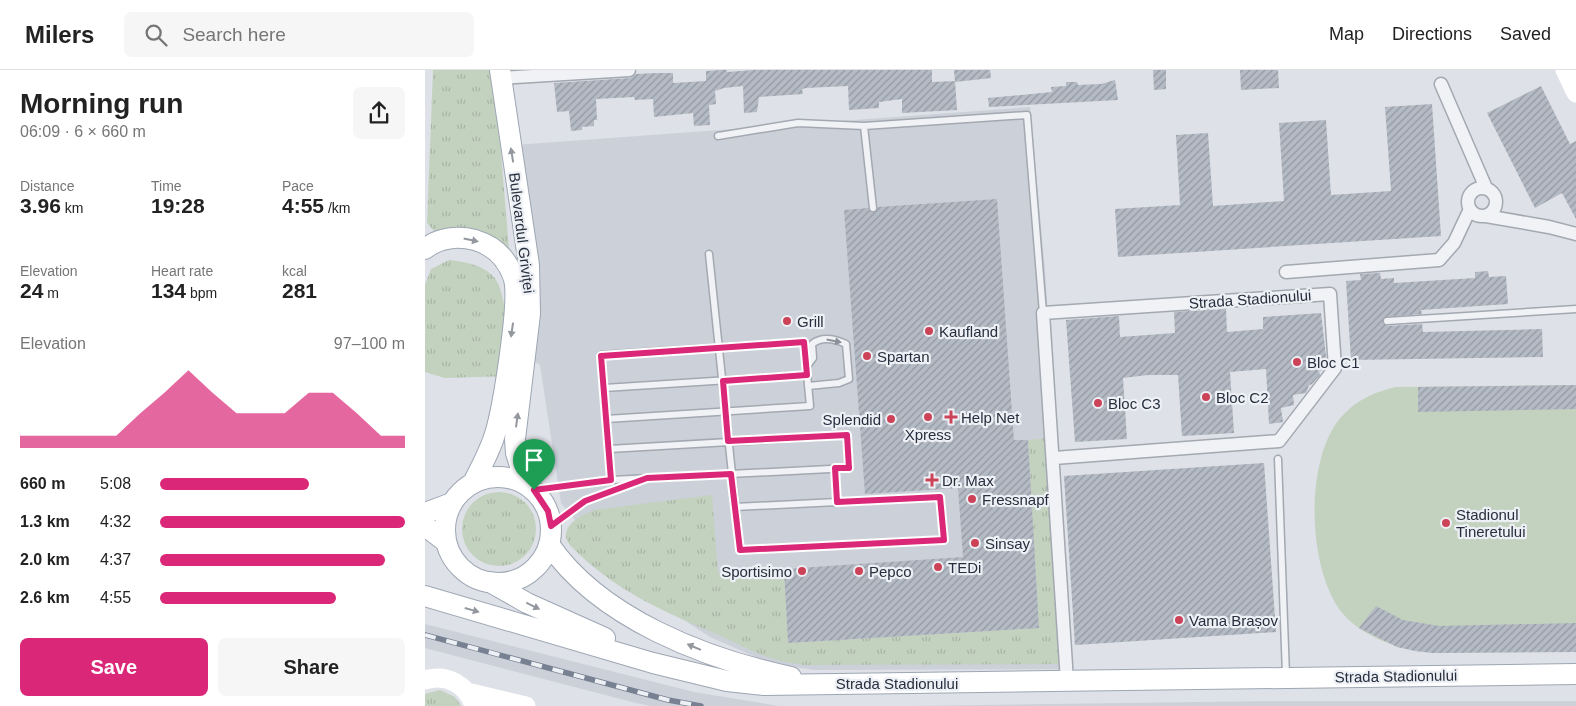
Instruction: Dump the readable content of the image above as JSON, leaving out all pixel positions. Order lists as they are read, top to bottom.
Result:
{
  "streets": {
    "main road": ["Bulevardul Griviței", "Strada Stadionului"]
  },
  "one_way": ["Bulevardul Griviței"],
  "places": {
    "other": [
      "Grill",
      "Kaufland",
      "Spartan",
      "Bloc C1",
      "Bloc C2",
      "Bloc C3",
      "Xpress",
      "Splendid",
      "Fressnapf",
      "Stadionul Tineretului",
      "Sinsay",
      "TEDi",
      "Sportisimo",
      "Pepco",
      "Vama Brașov"
    ],
    "health": ["Help Net", "Dr. Max"]
  },
  "page": {
    "header": "Milers",
    "search": "Search here",
    "nav": ["Map", "Directions", "Saved"],
    "heading": ["Morning run", "06:09 · 6 × 660 m"],
    "stats": [
      ["Distance", "3.96 km"],
      ["Time", "19:28"],
      ["Pace", "4:55 /km"],
      ["Elevation", "24 m"],
      ["Heart rate", "134 bpm"],
      ["kcal", "281"]
    ],
    "chart": ["Elevation", "97–100 m"],
    "list": [
      {
        "name": "660 m",
        "note": "5:08"
      },
      {
        "name": "1.3 km",
        "note": "4:32"
      },
      {
        "name": "2.0 km",
        "note": "4:37"
      },
      {
        "name": "2.6 km",
        "note": "4:55"
      }
    ],
    "buttons": ["Save", "Share"]
  }
}
